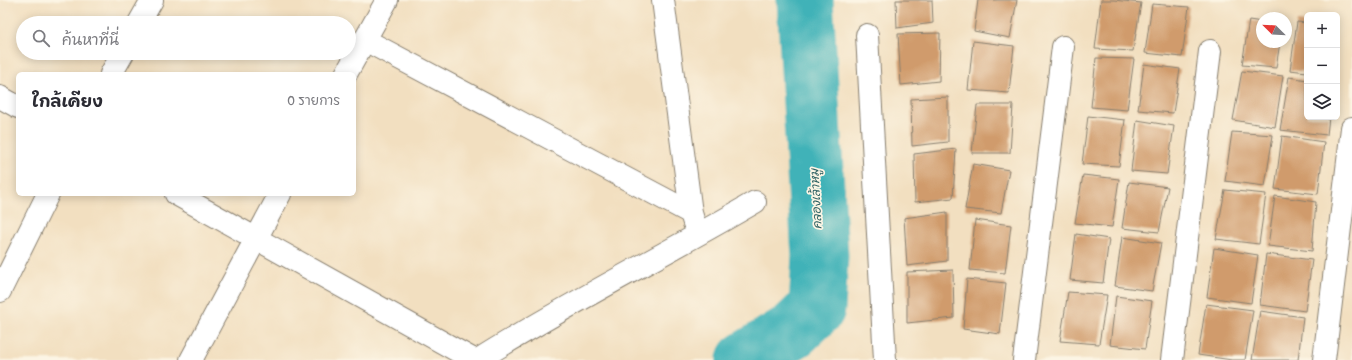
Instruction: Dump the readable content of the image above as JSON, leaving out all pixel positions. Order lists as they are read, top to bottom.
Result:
{
  "water": ["คลองเล้าหมู"],
  "north": "top left",
  "page": {
    "map_buttons": ["+", "−"],
    "search": "ค้นหาที่นี่",
    "heading": ["ใกล้เคียง", "0 รายการ"]
  }
}
